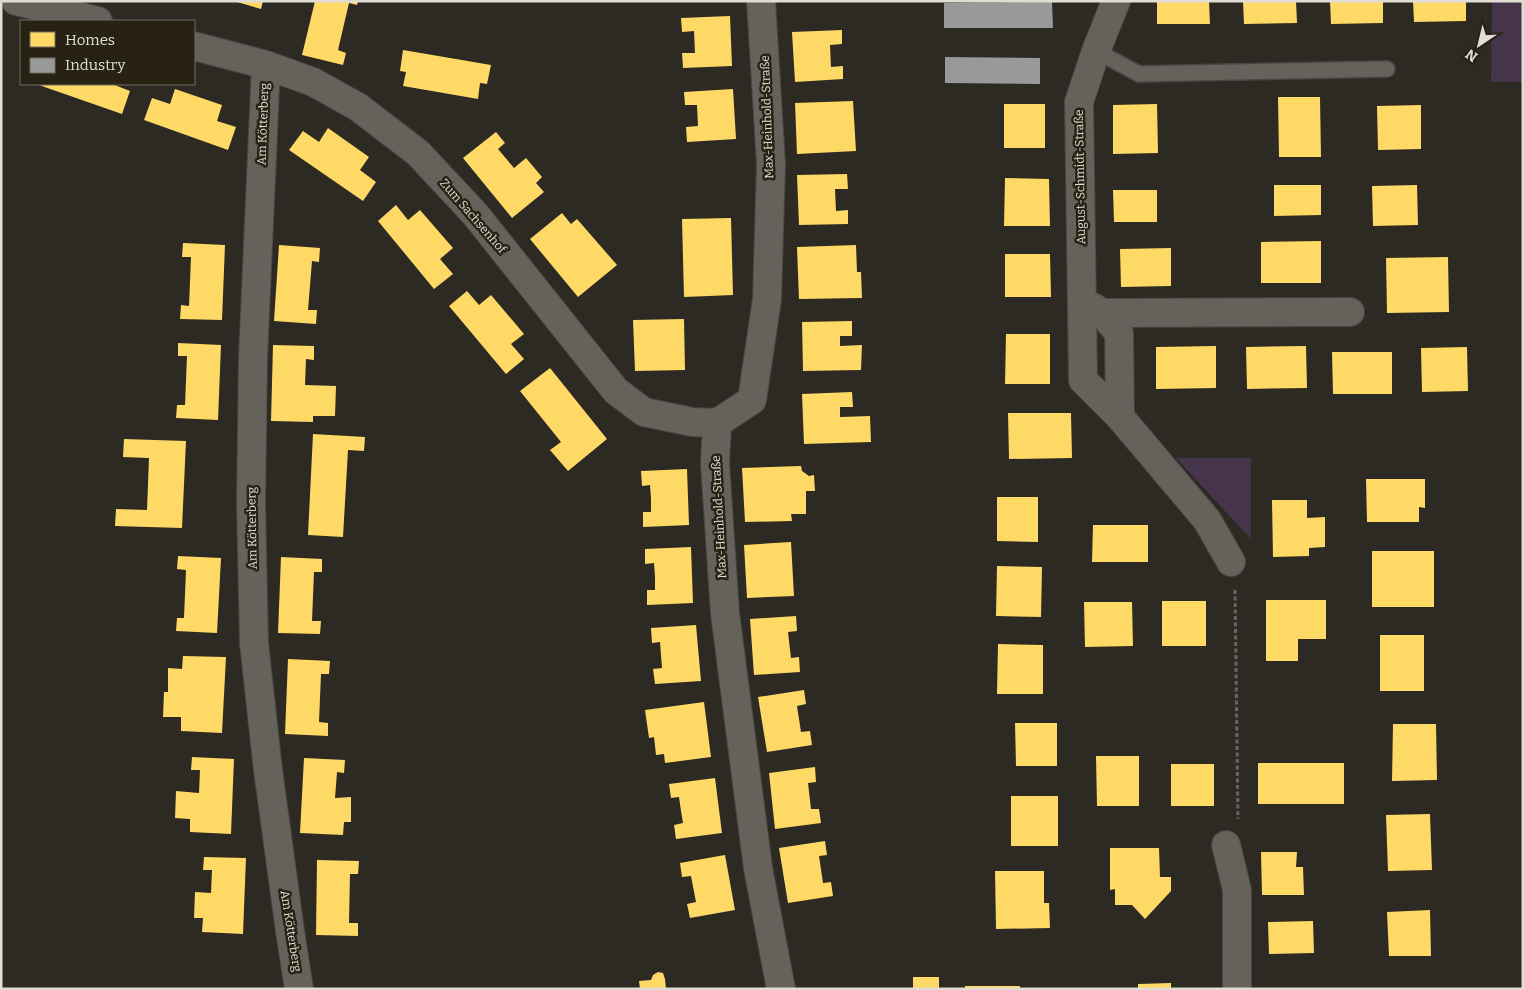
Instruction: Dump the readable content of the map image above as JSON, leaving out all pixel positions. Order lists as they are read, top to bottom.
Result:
{
  "streets": {
    "street": [
      "Max-Heinhold-Straße",
      "Am Kötterberg",
      "August-Schmidt-Straße",
      "Zum Sachsenhof"
    ]
  },
  "crossings": [
    ["Max-Heinhold-Straße", "Zum Sachsenhof"],
    ["Am Kötterberg", "Zum Sachsenhof"]
  ],
  "legend": ["Homes", "Industry"],
  "north": "bottom left"
}
